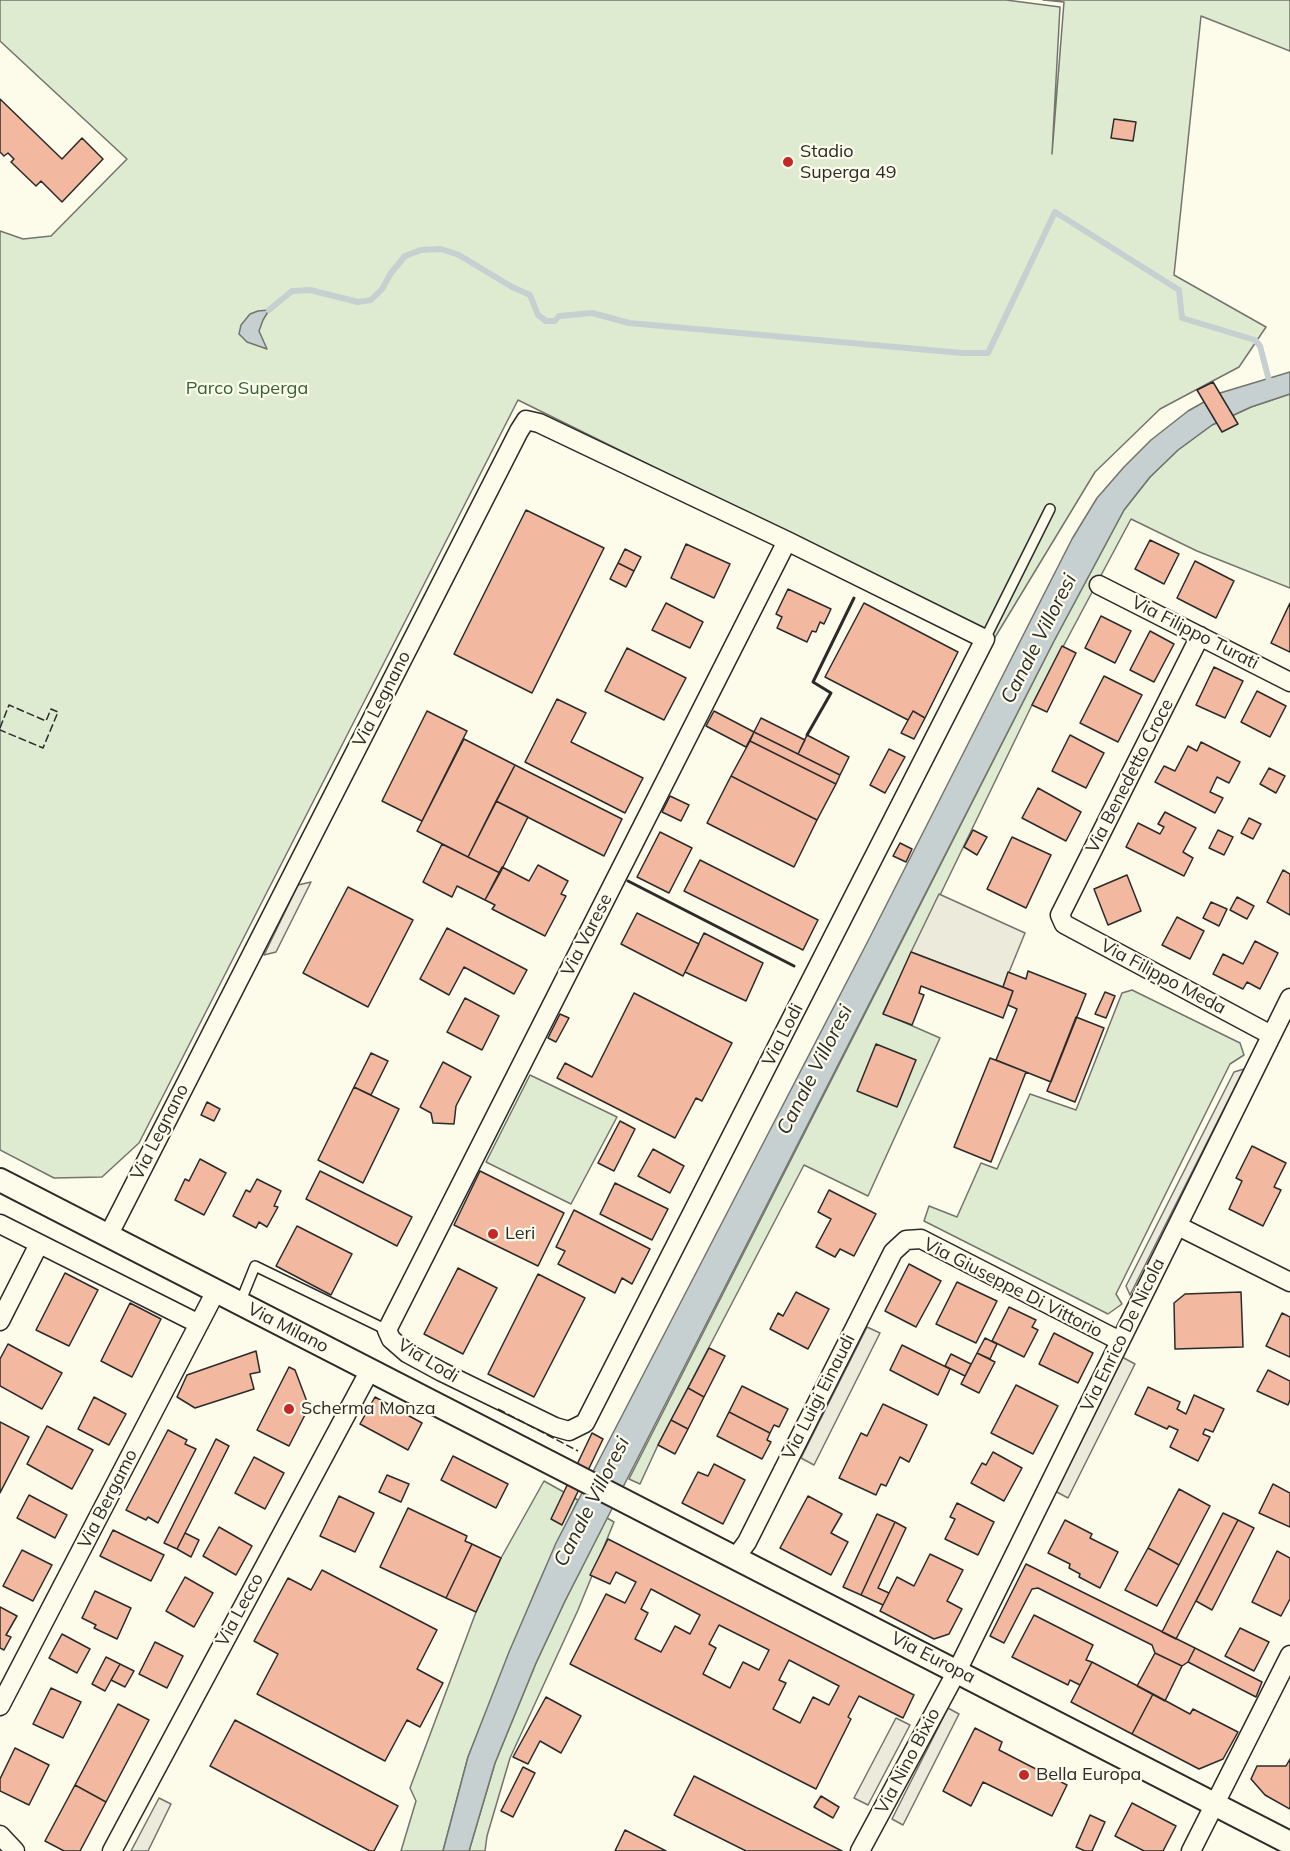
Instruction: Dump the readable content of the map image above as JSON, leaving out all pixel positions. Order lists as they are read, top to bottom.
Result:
{
  "streets": {
    "street": [
      "Via Filippo Turati",
      "Via Legnano",
      "Via Benedetto Croce",
      "Via Varese",
      "Via Filippo Meda",
      "Via Lodi",
      "Via Giuseppe Di Vittorio",
      "Via Milano",
      "Via Enrico De Nicola",
      "Via Luigi Einaudi",
      "Via Bergamo",
      "Via Lecco",
      "Via Europa",
      "Via Nino Bixio"
    ]
  },
  "crossings": [
    ["Via Filippo Turati", "Via Benedetto Croce"],
    ["Via Legnano", "Via Varese"],
    ["Via Legnano", "Via Milano"],
    ["Via Benedetto Croce", "Via Filippo Meda"],
    ["Via Varese", "Via Lodi"],
    ["Via Filippo Meda", "Via Enrico De Nicola"],
    ["Via Giuseppe Di Vittorio", "Via Enrico De Nicola"],
    ["Via Giuseppe Di Vittorio", "Via Luigi Einaudi"],
    ["Via Milano", "Via Bergamo"],
    ["Via Milano", "Via Lecco"],
    ["Via Milano", "Via Europa"],
    ["Via Enrico De Nicola", "Via Europa"],
    ["Via Enrico De Nicola", "Via Nino Bixio"],
    ["Via Luigi Einaudi", "Via Europa"],
    ["Via Europa", "Via Nino Bixio"]
  ],
  "water": ["Canale Villoresi"],
  "parks": ["Parco Superga"],
  "places": [
    "Stadio Superga 49",
    "Leri",
    "Scherma Monza",
    "Bella Europa"
  ]
}
